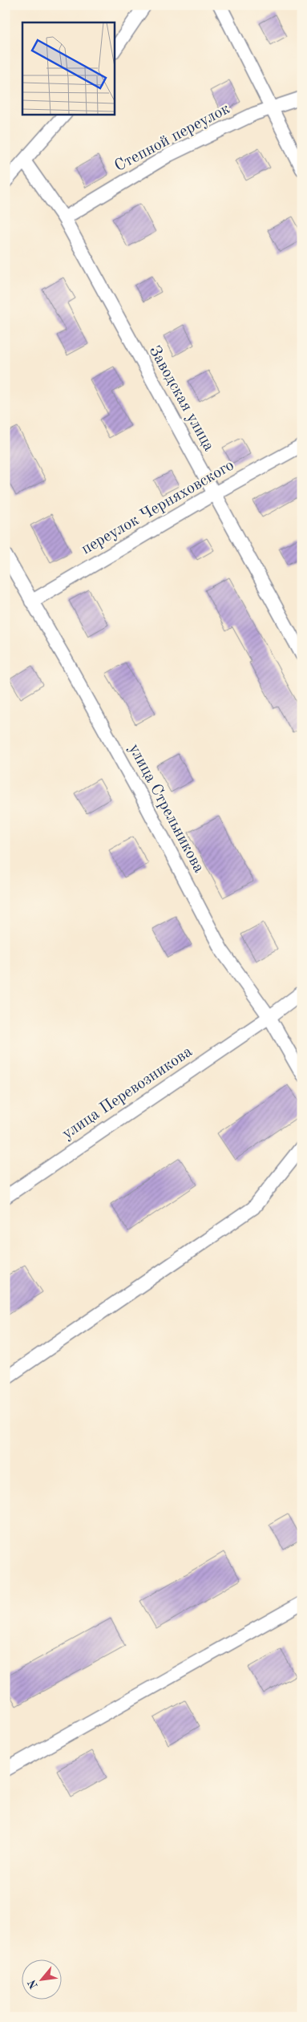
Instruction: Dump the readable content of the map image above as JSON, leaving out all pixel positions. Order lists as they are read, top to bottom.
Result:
{
  "streets": {
    "street": [
      "Степной переулок",
      "Заводская улица",
      "переулок Черняховского",
      "улица Стрельникова",
      "улица Перевозникова"
    ]
  },
  "crossings": [
    ["Степной переулок", "Заводская улица"],
    ["Заводская улица", "переулок Черняховского"],
    ["переулок Черняховского", "улица Стрельникова"],
    ["улица Стрельникова", "улица Перевозникова"]
  ],
  "north": "bottom left"
}
